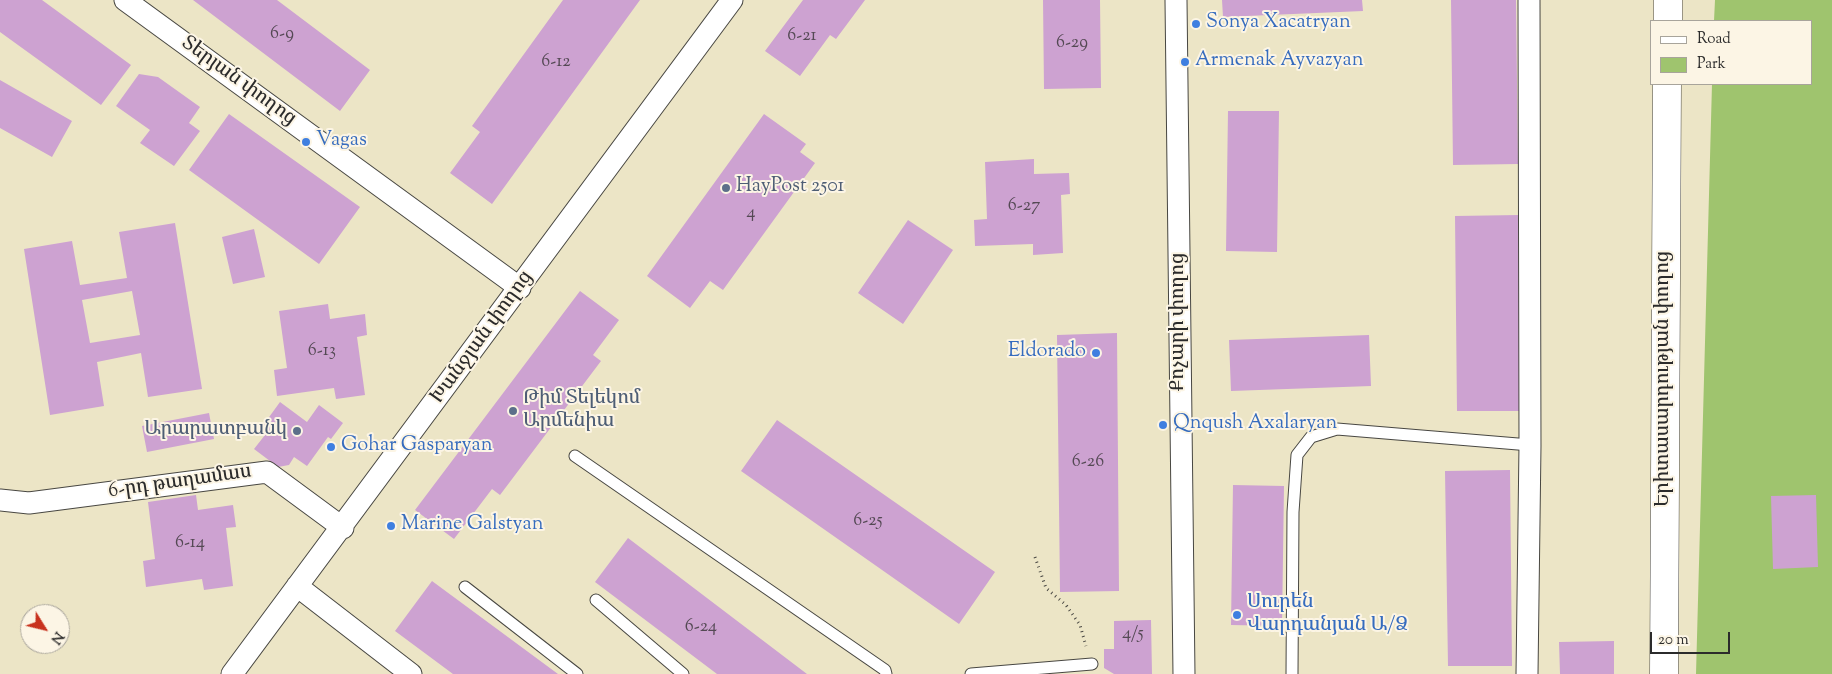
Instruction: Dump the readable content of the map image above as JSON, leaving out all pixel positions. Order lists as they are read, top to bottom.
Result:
{
  "streets": {
    "street": [
      "Տերյան փողոց",
      "Քոչարի փողոց",
      "Խանջյան փողոց",
      "Երիտասարդության փողոց",
      "6-րդ թաղամաս"
    ]
  },
  "crossings": [
    ["Տերյան փողոց", "Խանջյան փողոց"],
    ["Խանջյան փողոց", "6-րդ թաղամաս"]
  ],
  "places": [
    "Sonya Xacatryan",
    "Armenak Ayvazyan",
    "Vagas",
    "HayPost 2501",
    "Eldorado",
    "Թիմ Տելեկոմ Արմենիա",
    "Qnqush Axalaryan",
    "Արարատբանկ",
    "Gohar Gasparyan",
    "Marine Galstyan",
    "Սուրեն Վարդանյան Ա/Ձ"
  ],
  "house_numbers": [
    "6-9",
    "6-21",
    "6-29",
    "6-12",
    "6-27",
    "4",
    "6-13",
    "6-26",
    "6-25",
    "6-14",
    "6-24",
    "4/5"
  ],
  "legend": ["Road", "Park"],
  "scale_bar": "20 m",
  "north": "bottom right"
}
